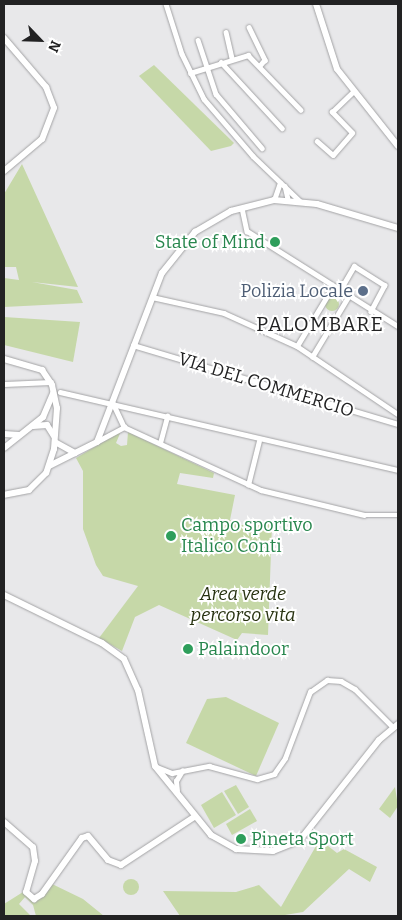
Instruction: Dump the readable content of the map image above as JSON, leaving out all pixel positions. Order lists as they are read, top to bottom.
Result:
{
  "streets": {
    "street": ["VIA DEL COMMERCIO"]
  },
  "districts": ["PALOMBARE"],
  "parks": ["Area verde percorso vita"],
  "places": [
    "State of Mind",
    "Polizia Locale",
    "Campo sportivo Italico Conti",
    "Palaindoor",
    "Pineta Sport"
  ],
  "north": "bottom right"
}
